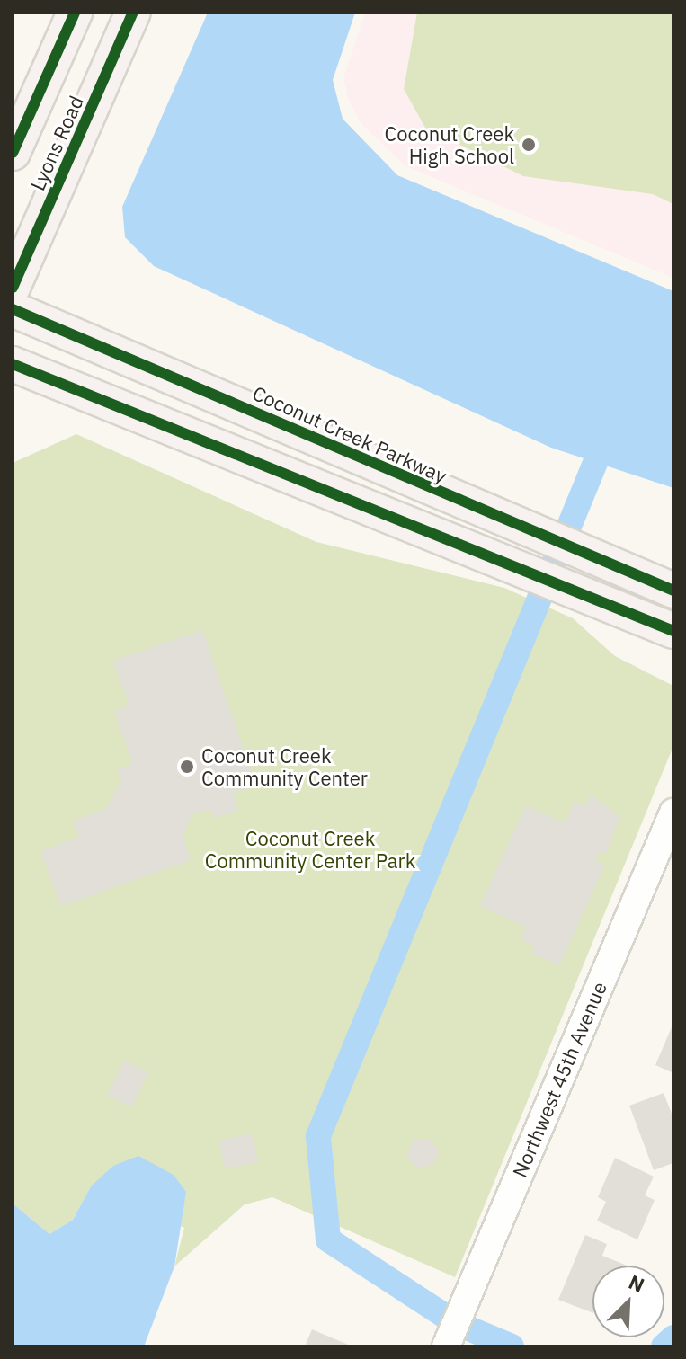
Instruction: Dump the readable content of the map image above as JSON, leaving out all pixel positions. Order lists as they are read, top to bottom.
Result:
{
  "streets": {
    "main road": ["Lyons Road", "Coconut Creek Parkway"],
    "street": ["Northwest 45th Avenue"]
  },
  "parks": ["Coconut Creek Community Center Park"],
  "places": ["Coconut Creek High School", "Coconut Creek Community Center"],
  "north": "top right"
}
